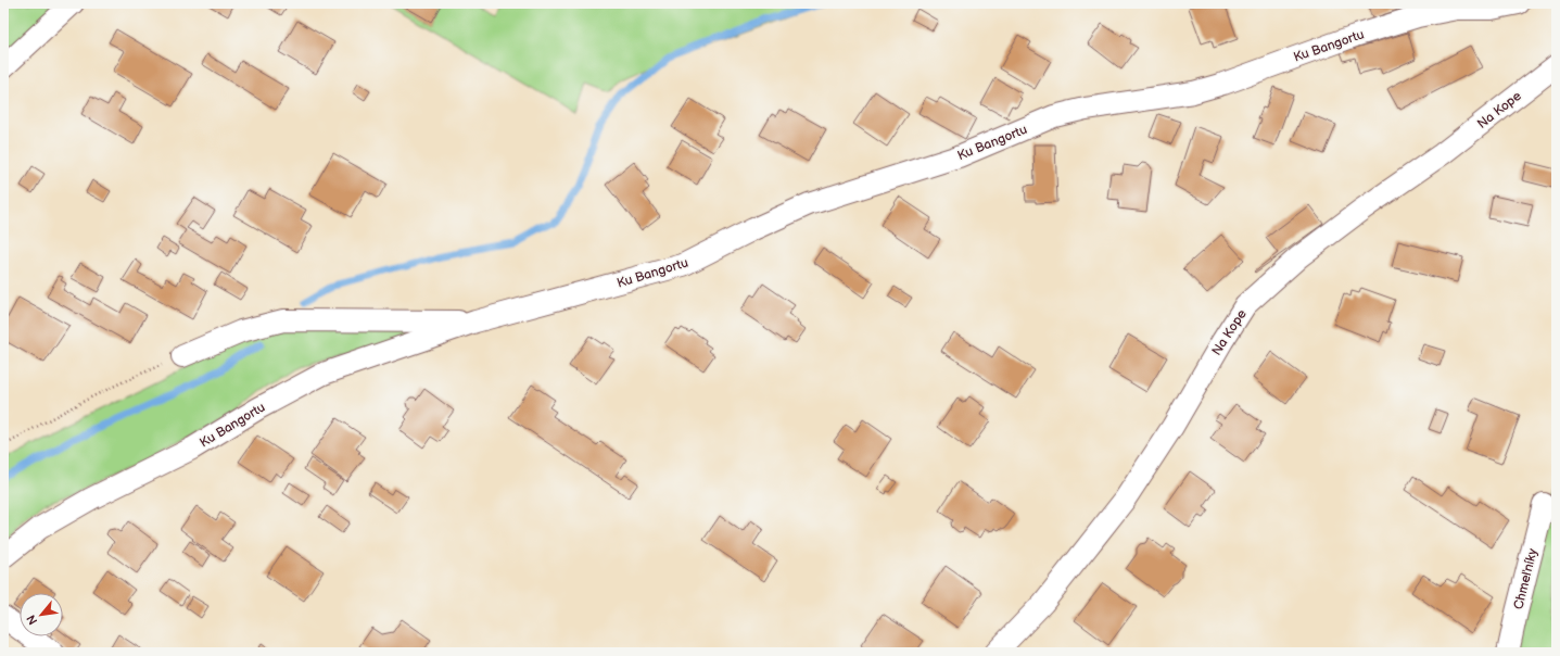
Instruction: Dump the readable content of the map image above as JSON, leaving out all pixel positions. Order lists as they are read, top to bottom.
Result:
{
  "streets": {
    "street": ["Ku Bangortu", "Na Kope", "Chmeľníky"]
  },
  "north": "bottom left"
}
